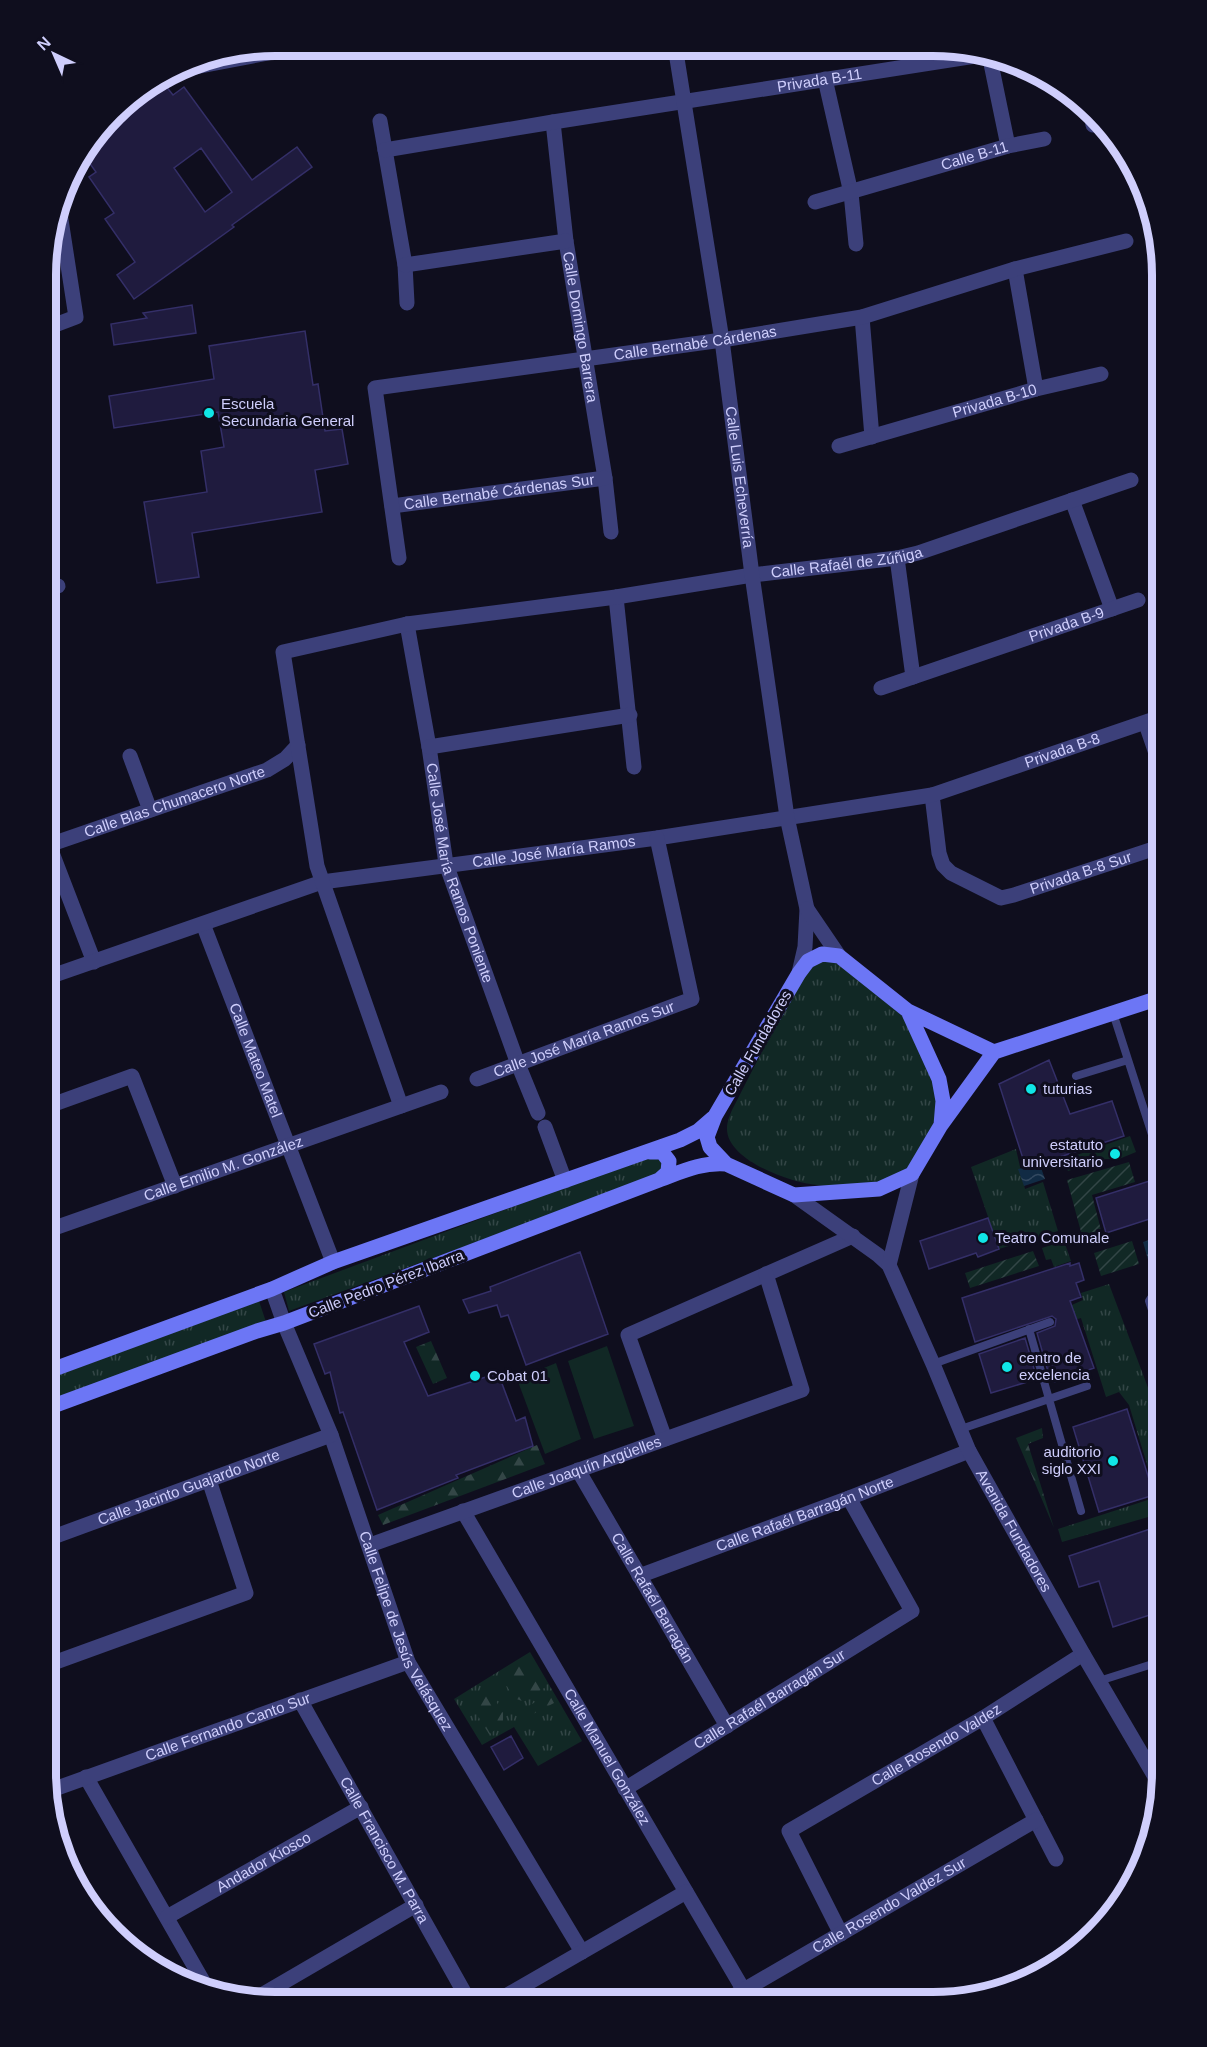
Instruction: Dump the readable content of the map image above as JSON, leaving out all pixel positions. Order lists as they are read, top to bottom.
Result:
{
  "streets": {
    "main road": ["Calle Fundadores", "Calle Pedro Pérez Ibarra"],
    "street": [
      "Privada B-11",
      "Calle B-11",
      "Calle Domingo Barrera",
      "Calle Bernabé Cárdenas",
      "Privada B-10",
      "Calle Luis Echeverría",
      "Calle Bernabé Cárdenas Sur",
      "Calle Rafaél de Zúñiga",
      "Privada B-9",
      "Privada B-8",
      "Calle Blas Chumacero Norte",
      "Calle José María Ramos",
      "Calle José María Ramos Poniente",
      "Privada B-8 Sur",
      "Calle José María Ramos Sur",
      "Calle Mateo Matel",
      "Calle Emilio M. González",
      "Calle Joaquín Argüelles",
      "Calle Jacinto Guajardo Norte",
      "Calle Rafaél Barragán Norte",
      "Avenida Fundadores",
      "Calle Rafaél Barragán",
      "Calle Felipe de Jesús Velásquez",
      "Calle Rafaél Barragán Sur",
      "Calle Fernando Canto Sur",
      "Calle Rosendo Valdez",
      "Calle Manuel González",
      "Calle Francisco M. Parra",
      "Andador Kiosco",
      "Calle Rosendo Valdez Sur"
    ]
  },
  "crossings": [
    ["Privada B-11", "Calle Luis Echeverría"],
    ["Calle Domingo Barrera", "Calle Bernabé Cárdenas"],
    ["Calle Domingo Barrera", "Calle Bernabé Cárdenas Sur"],
    ["Calle Bernabé Cárdenas", "Privada B-10"],
    ["Calle Bernabé Cárdenas", "Calle Luis Echeverría"],
    ["Calle Bernabé Cárdenas", "Calle Bernabé Cárdenas Sur"],
    ["Calle Luis Echeverría", "Calle Rafaél de Zúñiga"],
    ["Calle Luis Echeverría", "Privada B-8"],
    ["Calle Luis Echeverría", "Calle José María Ramos"],
    ["Calle Luis Echeverría", "Calle Fundadores"],
    ["Calle Rafaél de Zúñiga", "Privada B-9"],
    ["Calle Rafaél de Zúñiga", "Calle Blas Chumacero Norte"],
    ["Calle Rafaél de Zúñiga", "Calle José María Ramos Poniente"],
    ["Privada B-8", "Calle José María Ramos"],
    ["Privada B-8", "Privada B-8 Sur"],
    ["Calle José María Ramos", "Calle José María Ramos Poniente"],
    ["Calle José María Ramos", "Calle José María Ramos Sur"],
    ["Calle José María Ramos", "Calle Mateo Matel"],
    ["Calle José María Ramos Poniente", "Calle José María Ramos Sur"],
    ["Calle Fundadores", "Calle Pedro Pérez Ibarra"],
    ["Calle Fundadores", "Avenida Fundadores"],
    ["Calle Mateo Matel", "Calle Emilio M. González"],
    ["Calle Pedro Pérez Ibarra", "Calle Felipe de Jesús Velásquez"],
    ["Calle Joaquín Argüelles", "Calle Rafaél Barragán"],
    ["Calle Joaquín Argüelles", "Calle Felipe de Jesús Velásquez"],
    ["Calle Joaquín Argüelles", "Calle Manuel González"],
    ["Calle Jacinto Guajardo Norte", "Calle Felipe de Jesús Velásquez"],
    ["Calle Rafaél Barragán Norte", "Avenida Fundadores"],
    ["Calle Rafaél Barragán Norte", "Calle Rafaél Barragán"],
    ["Calle Rafaél Barragán Norte", "Calle Rafaél Barragán Sur"],
    ["Avenida Fundadores", "Calle Rosendo Valdez"],
    ["Calle Rafaél Barragán", "Calle Rafaél Barragán Sur"],
    ["Calle Felipe de Jesús Velásquez", "Calle Fernando Canto Sur"],
    ["Calle Rafaél Barragán Sur", "Calle Manuel González"],
    ["Calle Fernando Canto Sur", "Calle Francisco M. Parra"],
    ["Calle Rosendo Valdez", "Calle Rosendo Valdez Sur"],
    ["Calle Francisco M. Parra", "Andador Kiosco"]
  ],
  "places": [
    "Escuela Secundaria General",
    "tuturias",
    "estatuto universitario",
    "Teatro Comunale",
    "centro de excelencia",
    "Cobat 01",
    "auditorio siglo XXI"
  ],
  "north": "top left"
}
